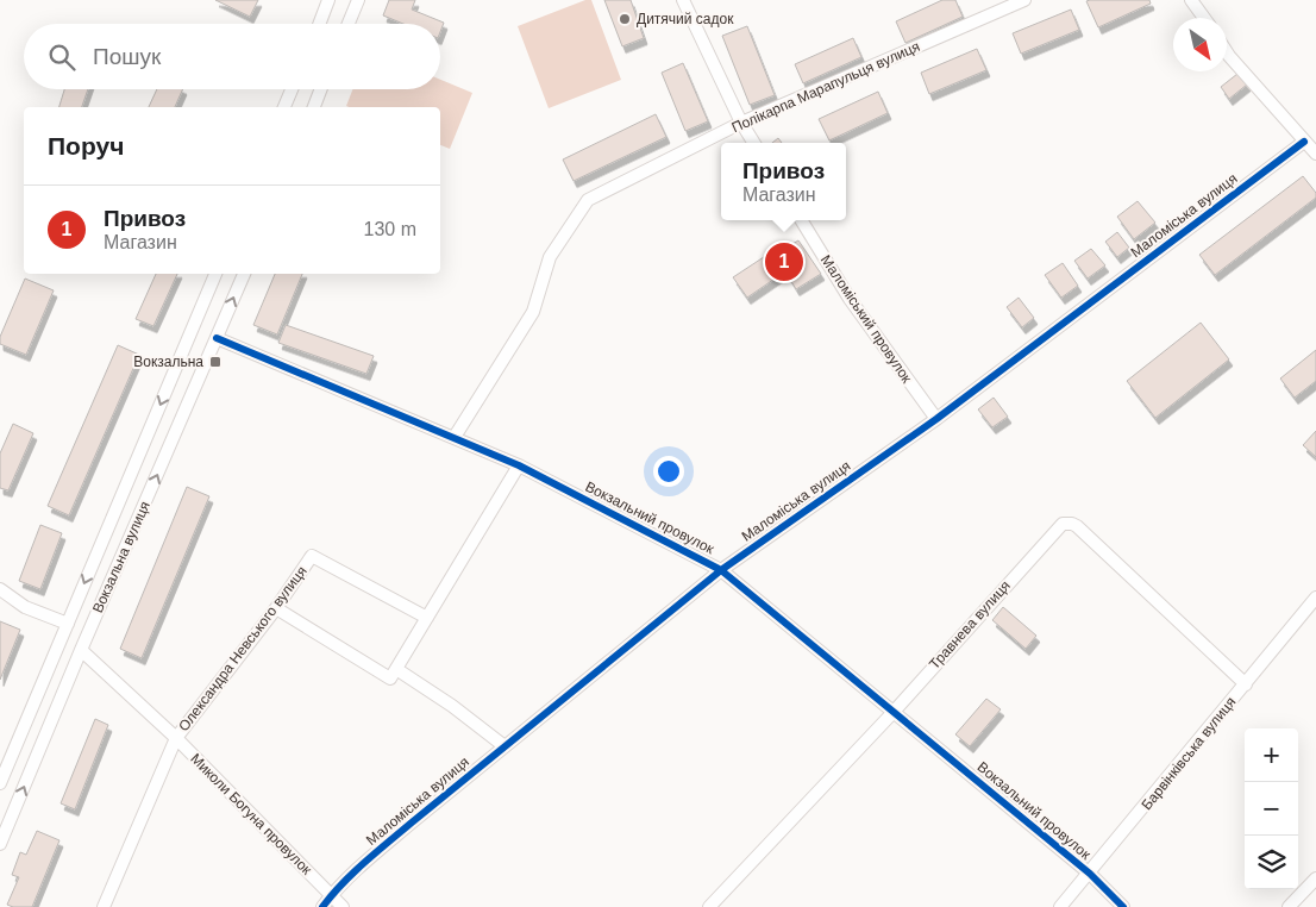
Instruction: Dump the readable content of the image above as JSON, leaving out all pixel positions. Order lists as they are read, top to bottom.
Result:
{
  "streets": {
    "street": [
      "Полікарпа Марапульця вулиця",
      "Маломіська вулиця",
      "Маломіський провулок",
      "Вокзальний провулок",
      "Вокзальна вулиця",
      "Травнева вулиця",
      "Олександра Невського вулиця",
      "Барвінківська вулиця",
      "Миколи Богуна провулок"
    ]
  },
  "crossings": [
    ["Полікарпа Марапульця вулиця", "Вокзальний провулок"],
    ["Маломіська вулиця", "Маломіський провулок"],
    ["Маломіська вулиця", "Вокзальний провулок"],
    ["Маломіська вулиця", "Миколи Богуна провулок"],
    ["Вокзальний провулок", "Вокзальна вулиця"],
    ["Вокзальний провулок", "Травнева вулиця"],
    ["Вокзальний провулок", "Барвінківська вулиця"],
    ["Вокзальна вулиця", "Миколи Богуна провулок"],
    ["Травнева вулиця", "Барвінківська вулиця"],
    ["Олександра Невського вулиця", "Миколи Богуна провулок"]
  ],
  "places": {
    "other": ["Дитячий садок"],
    "transit": ["Вокзальна"]
  },
  "north": "bottom right",
  "page": {
    "search": "Пошук",
    "heading": "Поруч",
    "popup": ["Привоз", "Магазин"],
    "list": [
      {
        "mark": "1",
        "name": "Привоз",
        "note": "Магазин",
        "value": "130 m"
      }
    ],
    "pins": "1",
    "map_buttons": ["+", "−"]
  }
}
